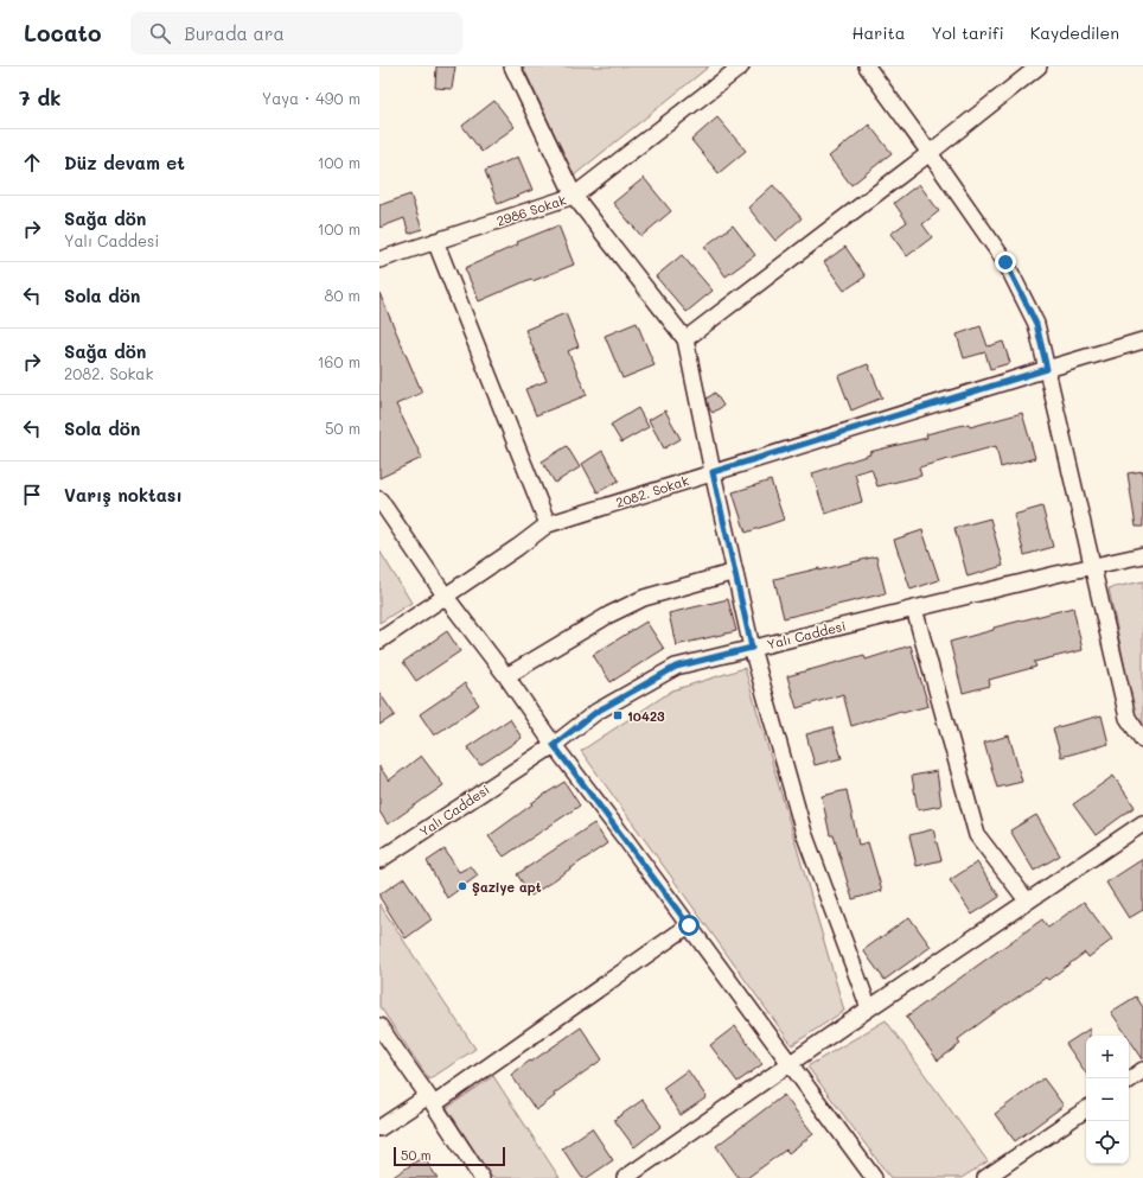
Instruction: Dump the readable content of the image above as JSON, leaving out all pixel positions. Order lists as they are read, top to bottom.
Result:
{
  "streets": {
    "street": ["2986 Sokak", "2082. Sokak", "Yalı Caddesi"]
  },
  "places": {
    "transit": ["10423"],
    "other": ["Şaziye apt"]
  },
  "scale_bar": "50 m",
  "page": {
    "header": "Locato",
    "search": "Burada ara",
    "nav": ["Harita", "Yol tarifi", "Kaydedilen"],
    "heading": ["7 dk", "Yaya · 490 m"],
    "list": [
      ["Düz devam et", "100 m"],
      ["Sağa dön", "Yalı Caddesi", "100 m"],
      ["Sola dön", "80 m"],
      ["Sağa dön", "2082. Sokak", "160 m"],
      ["Sola dön", "50 m"],
      "Varış noktası"
    ],
    "map_buttons": ["+", "−"],
    "scale": "50 m"
  }
}
